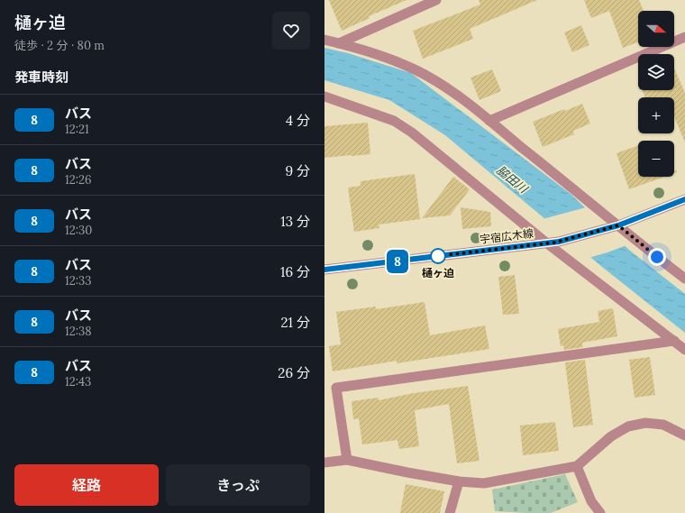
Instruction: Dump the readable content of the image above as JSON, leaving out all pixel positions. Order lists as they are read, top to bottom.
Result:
{
  "streets": {
    "street": ["宇宿広木線"]
  },
  "water": ["脇田川"],
  "places": ["樋ヶ迫"],
  "lines": ["bus line 8"],
  "north": "right",
  "page": {
    "heading": [
      ["樋ヶ迫", "徒歩 · 2 分 · 80 m"],
      "発車時刻"
    ],
    "on_map": "8",
    "map_buttons": ["+", "−"],
    "list": [
      {
        "mark": "8",
        "name": "バス",
        "note": "12:21",
        "value": "4 分"
      },
      {
        "mark": "8",
        "name": "バス",
        "note": "12:26",
        "value": "9 分"
      },
      {
        "mark": "8",
        "name": "バス",
        "note": "12:30",
        "value": "13 分"
      },
      {
        "mark": "8",
        "name": "バス",
        "note": "12:33",
        "value": "16 分"
      },
      {
        "mark": "8",
        "name": "バス",
        "note": "12:38",
        "value": "21 分"
      },
      {
        "mark": "8",
        "name": "バス",
        "note": "12:43",
        "value": "26 分"
      }
    ],
    "buttons": ["経路", "きっぷ"]
  }
}
